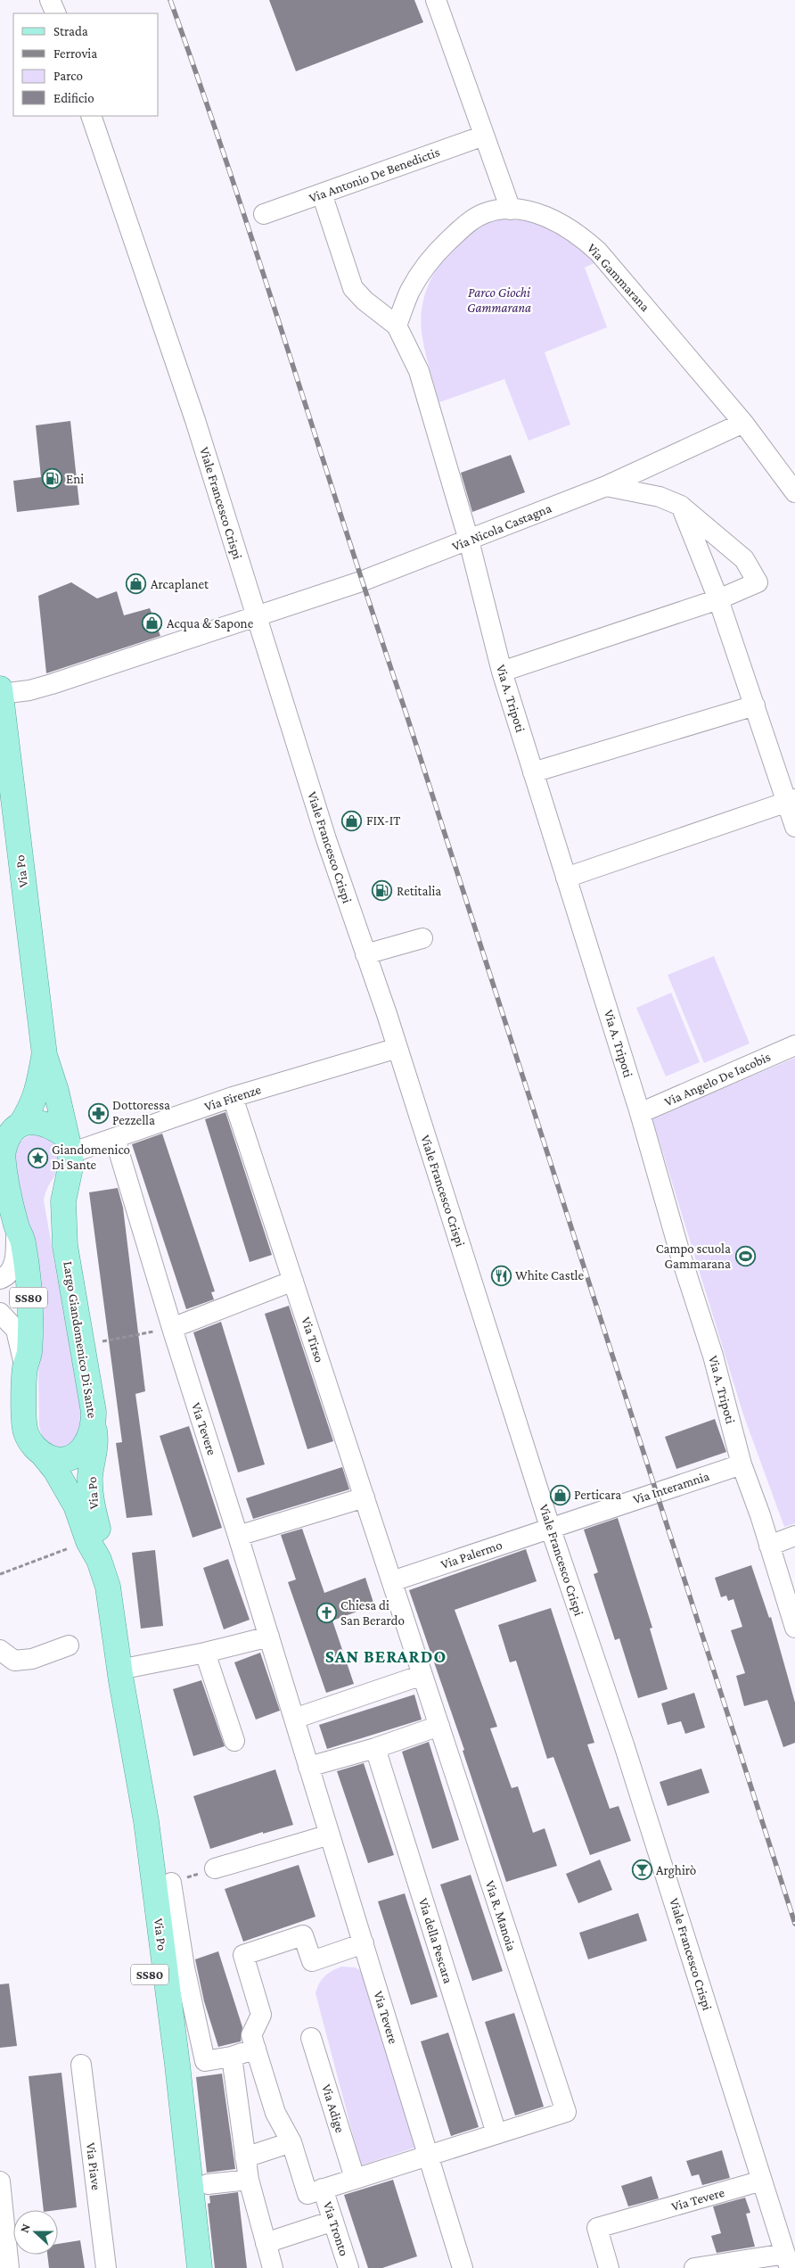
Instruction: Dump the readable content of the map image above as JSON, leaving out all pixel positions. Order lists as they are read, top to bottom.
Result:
{
  "streets": {
    "main road": ["Via Po", "SS80", "Largo Giandomenico Di Sante"],
    "street": [
      "Via Antonio De Benedictis",
      "Via Gammarana",
      "Viale Francesco Crispi",
      "Via Nicola Castagna",
      "Via A. Tripoti",
      "Via Angelo De Iacobis",
      "Via Firenze",
      "Via Tirso",
      "Via Tevere",
      "Via Interamnia",
      "Via Palermo",
      "Via R. Manoia",
      "Via della Pescara",
      "Via Adige",
      "Via Piave",
      "Via Tronto"
    ]
  },
  "crossings": [
    ["Via Gammarana", "Via Nicola Castagna"],
    ["Via Gammarana", "Via A. Tripoti"],
    ["Viale Francesco Crispi", "Via Nicola Castagna"],
    ["Viale Francesco Crispi", "Via Firenze"],
    ["Viale Francesco Crispi", "Via Tevere"],
    ["Viale Francesco Crispi", "Via Interamnia"],
    ["Viale Francesco Crispi", "Via Palermo"],
    ["Via Nicola Castagna", "Via A. Tripoti"],
    ["Via Nicola Castagna", "Via Po"],
    ["Via A. Tripoti", "Via Angelo De Iacobis"],
    ["Via A. Tripoti", "Via Interamnia"],
    ["Via Po", "Via Firenze"],
    ["Via Po", "SS80"],
    ["Via Po", "Largo Giandomenico Di Sante"],
    ["Via Firenze", "Largo Giandomenico Di Sante"],
    ["Via Firenze", "Via Tirso"],
    ["Via Firenze", "Via Tevere"],
    ["SS80", "Largo Giandomenico Di Sante"],
    ["Via Tirso", "Via Palermo"],
    ["Via Tirso", "Via R. Manoia"],
    ["Via Tevere", "Via R. Manoia"],
    ["Via Interamnia", "Via Palermo"],
    ["Via Palermo", "Via R. Manoia"],
    ["Via R. Manoia", "Via della Pescara"],
    ["Via R. Manoia", "Via Adige"],
    ["Via R. Manoia", "Via Tronto"]
  ],
  "districts": ["SAN BERARDO"],
  "parks": ["Parco Giochi Gammarana"],
  "places": {
    "fuel station": ["Eni", "Retitalia"],
    "shop": [
      "Arcaplanet",
      "Acqua & Sapone",
      "FIX-IT",
      "Perticara"
    ],
    "pharmacy": ["Dottoressa Pezzella"],
    "place": ["Giandomenico Di Sante"],
    "sports": ["Campo scuola Gammarana"],
    "restaurant": ["White Castle"],
    "church": ["Chiesa di San Berardo"],
    "bar": ["Arghirò"]
  },
  "legend": [
    "Strada",
    "Ferrovia",
    "Parco",
    "Edificio"
  ],
  "north": "left"
}
